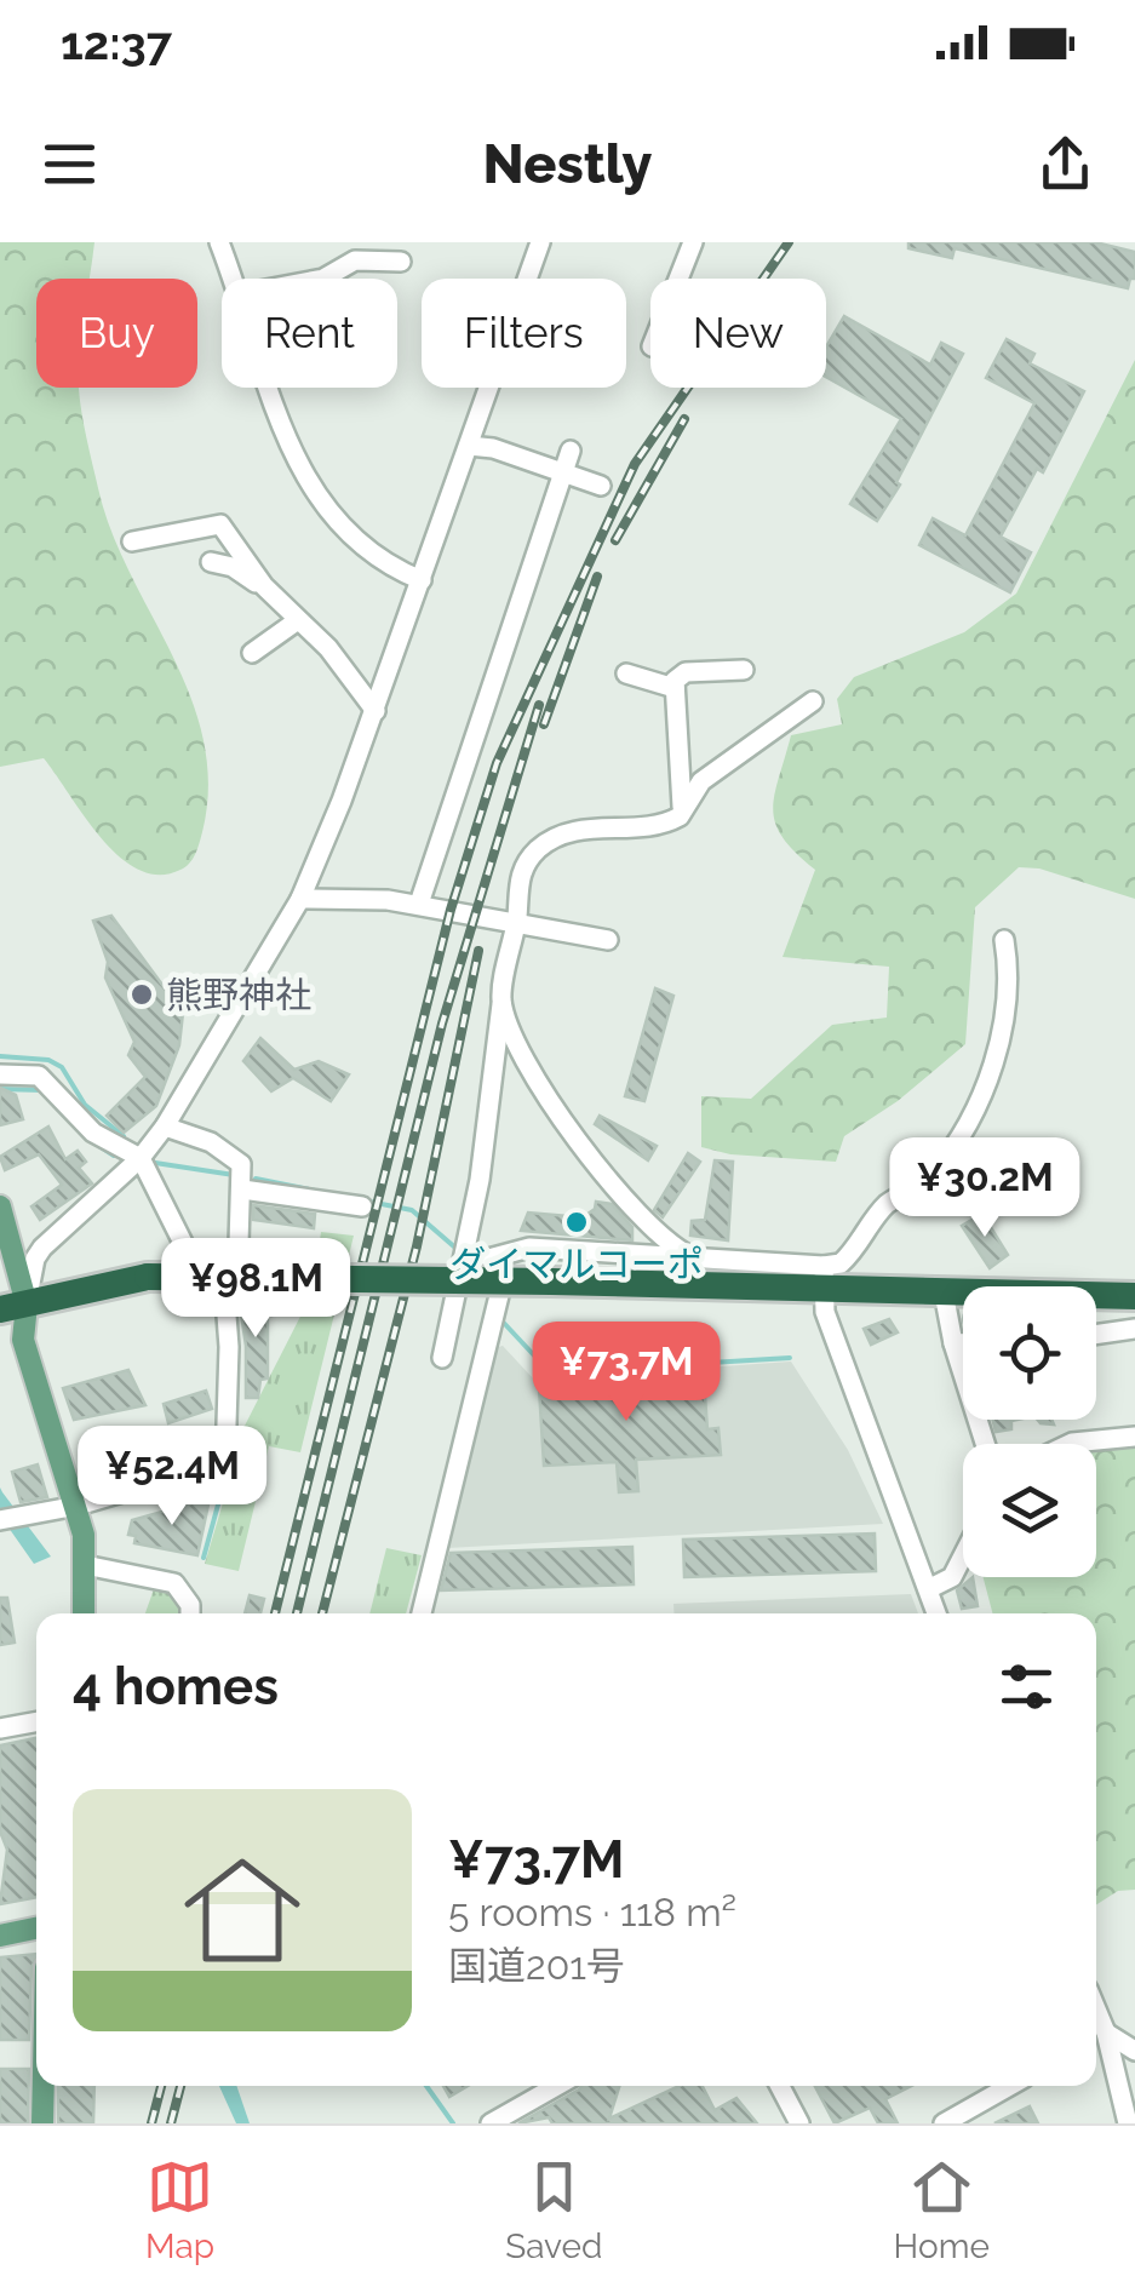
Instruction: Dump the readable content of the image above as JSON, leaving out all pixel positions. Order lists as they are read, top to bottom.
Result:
{
  "places": ["熊野神社", "ダイマルコーポ"],
  "page": {
    "status": "12:37",
    "header": "Nestly",
    "chip": [
      "Buy",
      "Rent",
      "Filters",
      "New"
    ],
    "price": [
      "¥30.2M",
      "¥98.1M",
      "¥73.7M",
      "¥52.4M"
    ],
    "heading": "4 homes",
    "list": [
      {
        "name": "¥73.7M",
        "note": "5 rooms · 118 m² · 国道201号"
      }
    ],
    "tabs": ["Map", "Saved", "Home"]
  }
}
